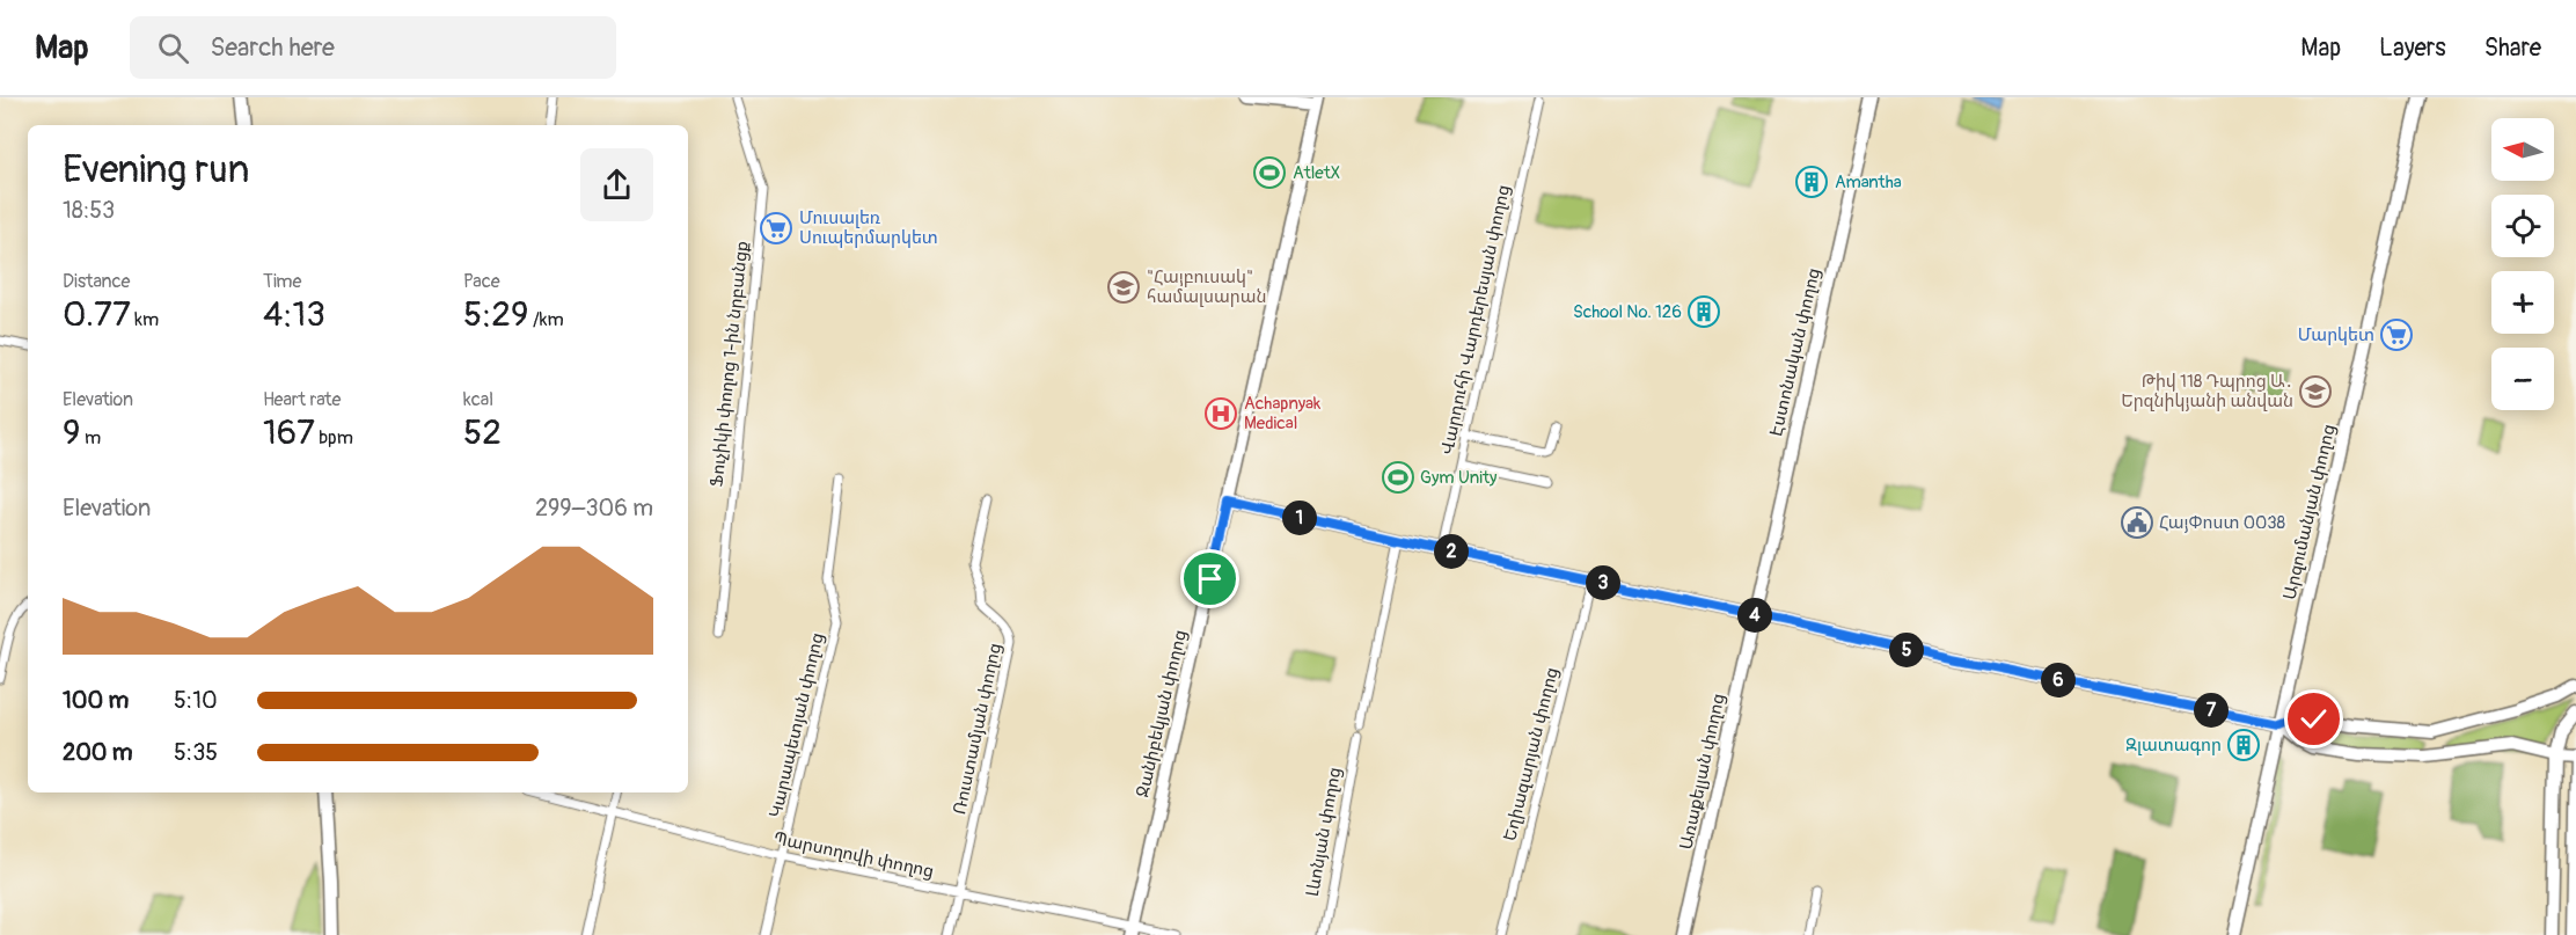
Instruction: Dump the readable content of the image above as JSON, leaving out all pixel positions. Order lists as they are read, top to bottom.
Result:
{
  "streets": {
    "main road": [
      "Էստոնական փողոց",
      "Արզումանյան փողոց",
      "Ջանիբեկյան փողոց",
      "Առաքելյան փողոց"
    ],
    "street": [
      "Վարդուհի Վարդերեսյան փողոց",
      "Ֆուչիկի փողոց 1-ին նրբանցք",
      "Կարապետյան փողոց",
      "Ռուստամյան փողոց",
      "Եղիազարյան փողոց",
      "Լևոնյան փողոց",
      "Պարսողովի փողոց"
    ]
  },
  "crossings": [
    ["Էստոնական փողոց", "Առաքելյան փողոց"],
    ["Ջանիբեկյան փողոց", "Պարսողովի փողոց"],
    ["Կարապետյան փողոց", "Պարսողովի փողոց"],
    ["Ռուստամյան փողոց", "Պարսողովի փողոց"]
  ],
  "places": {
    "sports": ["AtletX", "Gym Unity"],
    "building": ["Amantha", "School No. 126", "Զլատագոր"],
    "supermarket": ["Մուսալեռ Սուպերմարկետ", "Մարկետ"],
    "school or university": ["\"Հայբուսակ\" համալսարան", "Թիվ 118 Դպրոց Ա․ Երզնիկյանի անվան"],
    "hospital": ["Achapnyak Medical"],
    "public building": ["ՀայՓոստ 0038"]
  },
  "north": "left",
  "page": {
    "header": "Map",
    "search": "Search here",
    "nav": ["Map", "Layers", "Share"],
    "map_buttons": ["+", "−"],
    "heading": ["Evening run", "18:53"],
    "stats": [
      ["Distance", "0.77 km"],
      ["Time", "4:13"],
      ["Pace", "5:29 /km"],
      ["Elevation", "9 m"],
      ["Heart rate", "167 bpm"],
      ["kcal", "52"]
    ],
    "chart": ["Elevation", "299–306 m"],
    "pins": [
      "1",
      "2",
      "3",
      "4",
      "5",
      "6",
      "7"
    ],
    "list": [
      {
        "name": "100 m",
        "note": "5:10"
      },
      {
        "name": "200 m",
        "note": "5:35"
      }
    ]
  }
}
